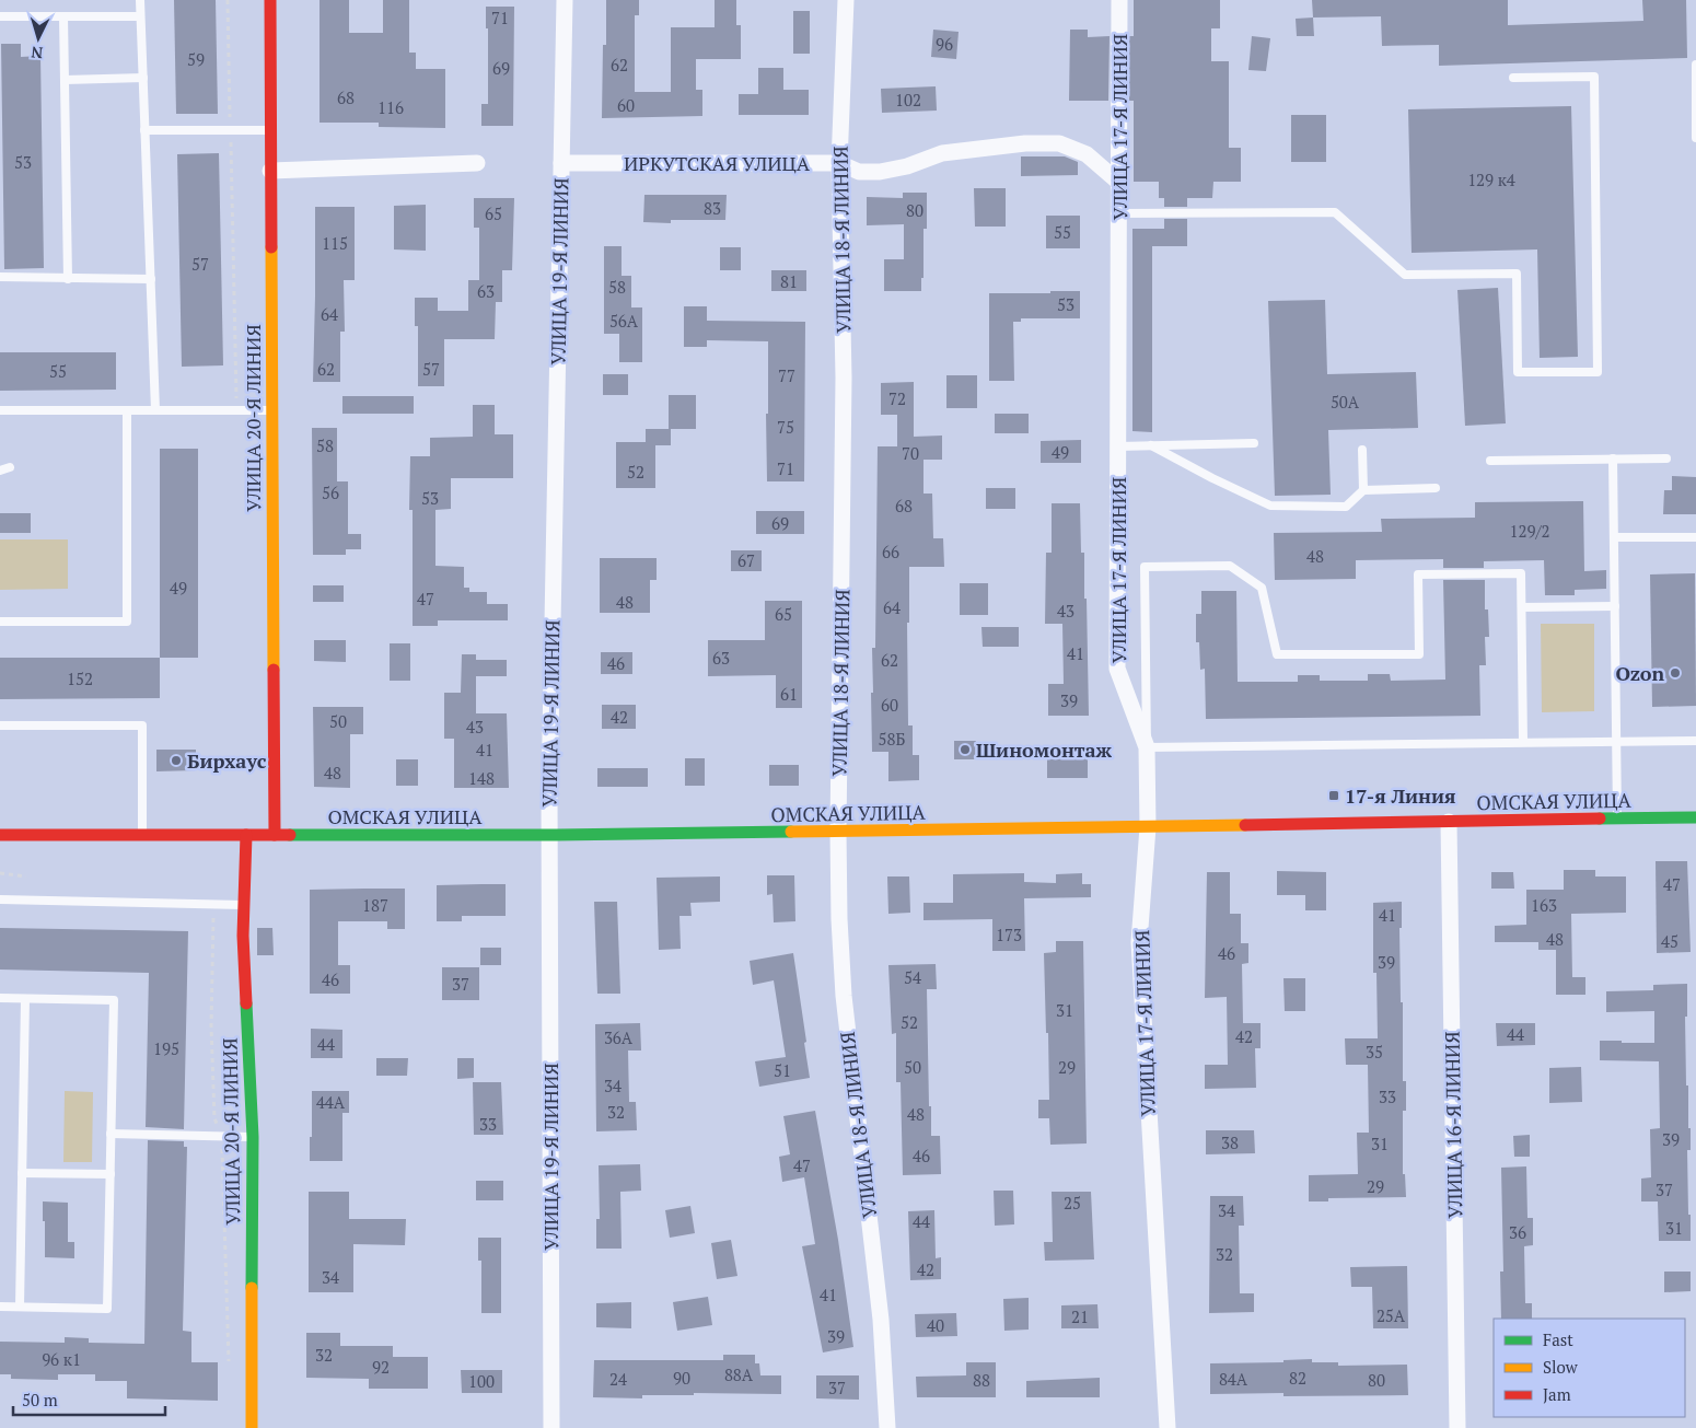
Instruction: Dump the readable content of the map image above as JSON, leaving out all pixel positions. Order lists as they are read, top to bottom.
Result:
{
  "streets": {
    "main road": ["УЛИЦА 20-Я ЛИНИЯ", "ОМСКАЯ УЛИЦА"],
    "street": [
      "УЛИЦА 17-Я ЛИНИЯ",
      "ИРКУТСКАЯ УЛИЦА",
      "УЛИЦА 18-Я ЛИНИЯ",
      "УЛИЦА 19-Я ЛИНИЯ",
      "УЛИЦА 16-Я ЛИНИЯ"
    ]
  },
  "crossings": [
    ["УЛИЦА 17-Я ЛИНИЯ", "ИРКУТСКАЯ УЛИЦА"],
    ["УЛИЦА 17-Я ЛИНИЯ", "ОМСКАЯ УЛИЦА"],
    ["ИРКУТСКАЯ УЛИЦА", "УЛИЦА 18-Я ЛИНИЯ"],
    ["ИРКУТСКАЯ УЛИЦА", "УЛИЦА 19-Я ЛИНИЯ"],
    ["УЛИЦА 18-Я ЛИНИЯ", "ОМСКАЯ УЛИЦА"],
    ["УЛИЦА 19-Я ЛИНИЯ", "ОМСКАЯ УЛИЦА"],
    ["УЛИЦА 20-Я ЛИНИЯ", "ОМСКАЯ УЛИЦА"],
    ["ОМСКАЯ УЛИЦА", "УЛИЦА 16-Я ЛИНИЯ"]
  ],
  "places": {
    "other": ["Ozon", "Шиномонтаж", "Бирхаус"],
    "transit": ["17-я Линия"]
  },
  "house_numbers": [
    "71",
    "96",
    "59",
    "62",
    "69",
    "68",
    "102",
    "60",
    "116",
    "53",
    "129 к4",
    "83",
    "80",
    "65",
    "55",
    "115",
    "57",
    "81",
    "58",
    "63",
    "53",
    "64",
    "56А",
    "62",
    "57",
    "55",
    "77",
    "72",
    "50А",
    "75",
    "58",
    "49",
    "70",
    "71",
    "52",
    "56",
    "53",
    "68",
    "69",
    "129/2",
    "66",
    "48",
    "67",
    "49",
    "47",
    "48",
    "64",
    "43",
    "65",
    "41",
    "63",
    "62",
    "46",
    "152",
    "61",
    "39",
    "60",
    "42",
    "50",
    "43",
    "58Б",
    "41",
    "48",
    "148",
    "47",
    "187",
    "163",
    "41",
    "173",
    "48",
    "45",
    "46",
    "39",
    "54",
    "46",
    "37",
    "31",
    "52",
    "44",
    "42",
    "36А",
    "44",
    "195",
    "35",
    "50",
    "29",
    "51",
    "34",
    "33",
    "44А",
    "32",
    "48",
    "33",
    "39",
    "38",
    "31",
    "46",
    "47",
    "29",
    "37",
    "25",
    "34",
    "44",
    "31",
    "36",
    "32",
    "42",
    "34",
    "41",
    "25А",
    "21",
    "40",
    "39",
    "32",
    "96 к1",
    "92",
    "88А",
    "90",
    "82",
    "24",
    "84А",
    "88",
    "80",
    "100",
    "37"
  ],
  "legend": ["Fast", "Slow", "Jam"],
  "scale_bar": "50 m",
  "north": "bottom"
}
